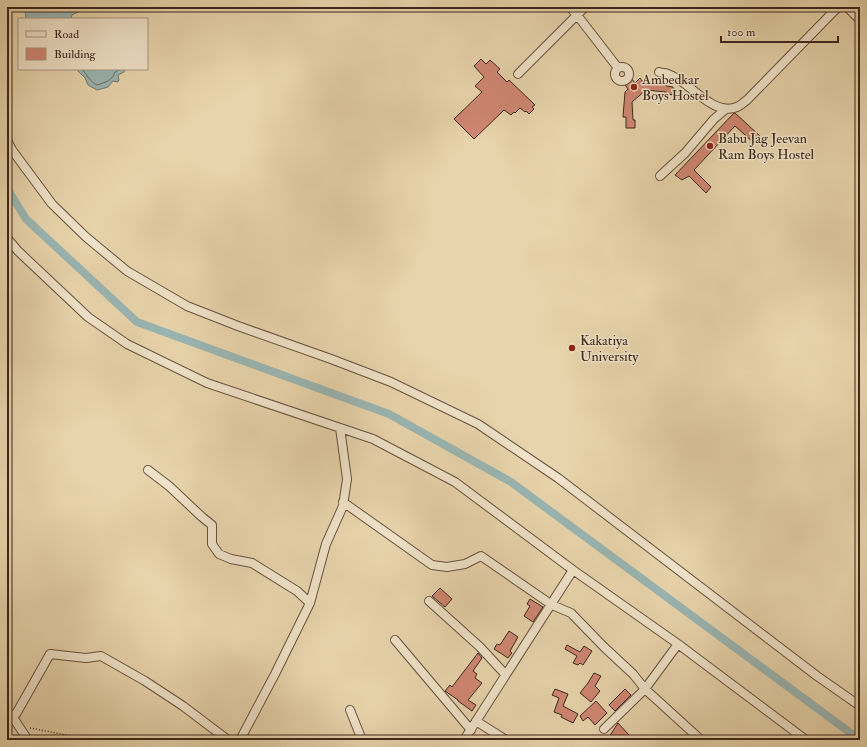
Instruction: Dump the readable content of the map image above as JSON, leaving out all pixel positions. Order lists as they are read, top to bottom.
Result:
{
  "places": ["Ambedkar Boys Hostel", "Babu Jag Jeevan Ram Boys Hostel", "Kakatiya University"],
  "legend": ["Road", "Building"],
  "scale_bar": "100 m"
}
